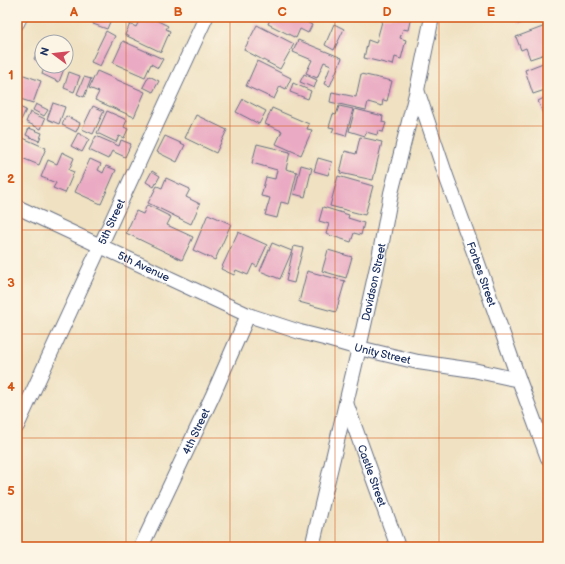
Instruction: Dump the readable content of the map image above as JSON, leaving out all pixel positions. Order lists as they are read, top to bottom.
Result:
{
  "streets": {
    "street": [
      "5th Street",
      "5th Avenue",
      "Forbes Street",
      "Davidson Street",
      "Unity Street",
      "4th Street",
      "Castle Street"
    ]
  },
  "crossings": [
    ["5th Street", "5th Avenue"],
    ["5th Avenue", "Unity Street"],
    ["5th Avenue", "4th Street"],
    ["Forbes Street", "Davidson Street"],
    ["Forbes Street", "Unity Street"],
    ["Davidson Street", "Unity Street"],
    ["Davidson Street", "Castle Street"],
    ["Unity Street", "4th Street"]
  ],
  "north": "left",
  "grid": {
    "columns": [
      "A",
      "B",
      "C",
      "D",
      "E"
    ],
    "rows": [
      "1",
      "2",
      "3",
      "4",
      "5"
    ]
  }
}
